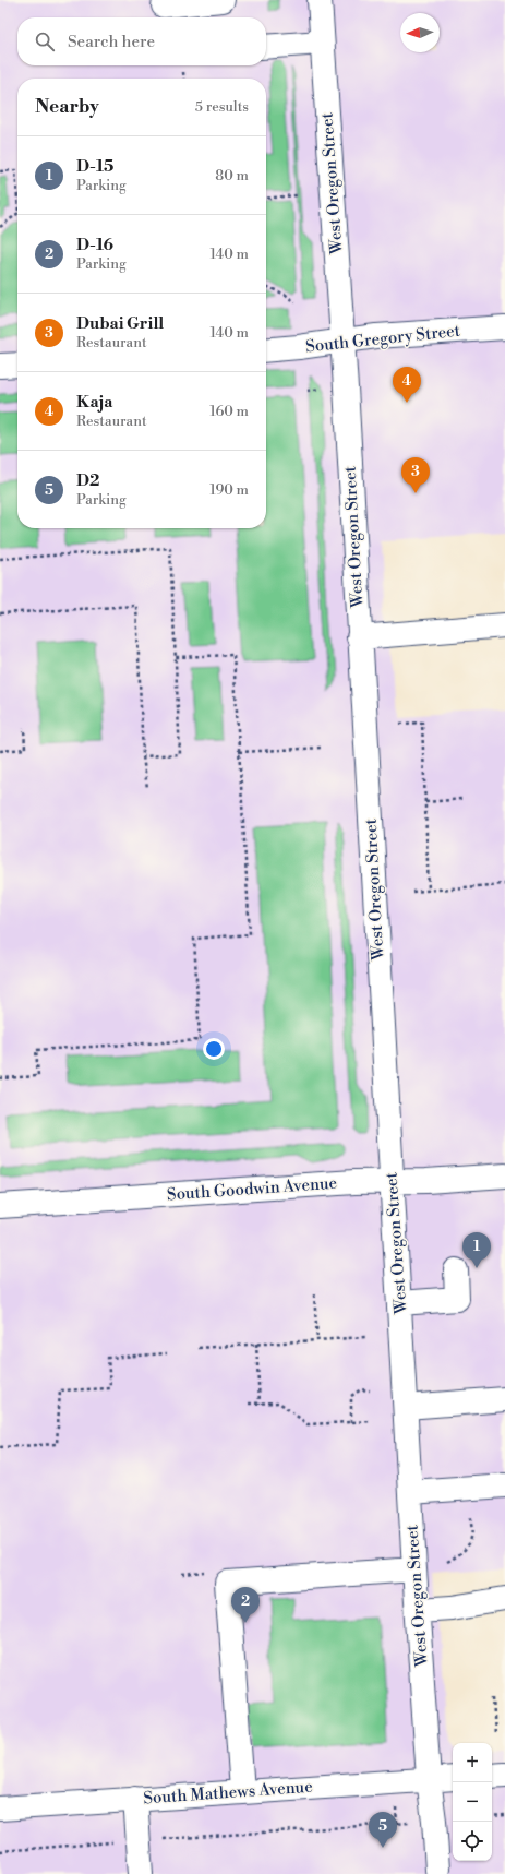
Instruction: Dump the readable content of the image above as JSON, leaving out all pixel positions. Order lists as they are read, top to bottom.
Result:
{
  "streets": {
    "street": [
      "West Oregon Street",
      "South Gregory Street",
      "South Goodwin Avenue",
      "South Mathews Avenue"
    ]
  },
  "crossings": [
    ["West Oregon Street", "South Gregory Street"],
    ["West Oregon Street", "South Goodwin Avenue"],
    ["West Oregon Street", "South Mathews Avenue"]
  ],
  "north": "left",
  "page": {
    "search": "Search here",
    "heading": ["Nearby", "5 results"],
    "list": [
      {
        "mark": "1",
        "name": "D-15",
        "note": "Parking",
        "value": "80 m"
      },
      {
        "mark": "2",
        "name": "D-16",
        "note": "Parking",
        "value": "140 m"
      },
      {
        "mark": "3",
        "name": "Dubai Grill",
        "note": "Restaurant",
        "value": "140 m"
      },
      {
        "mark": "4",
        "name": "Kaja",
        "note": "Restaurant",
        "value": "160 m"
      },
      {
        "mark": "5",
        "name": "D2",
        "note": "Parking",
        "value": "190 m"
      }
    ],
    "pins": [
      "4",
      "3",
      "1",
      "2",
      "5"
    ],
    "map_buttons": ["+", "−"]
  }
}
